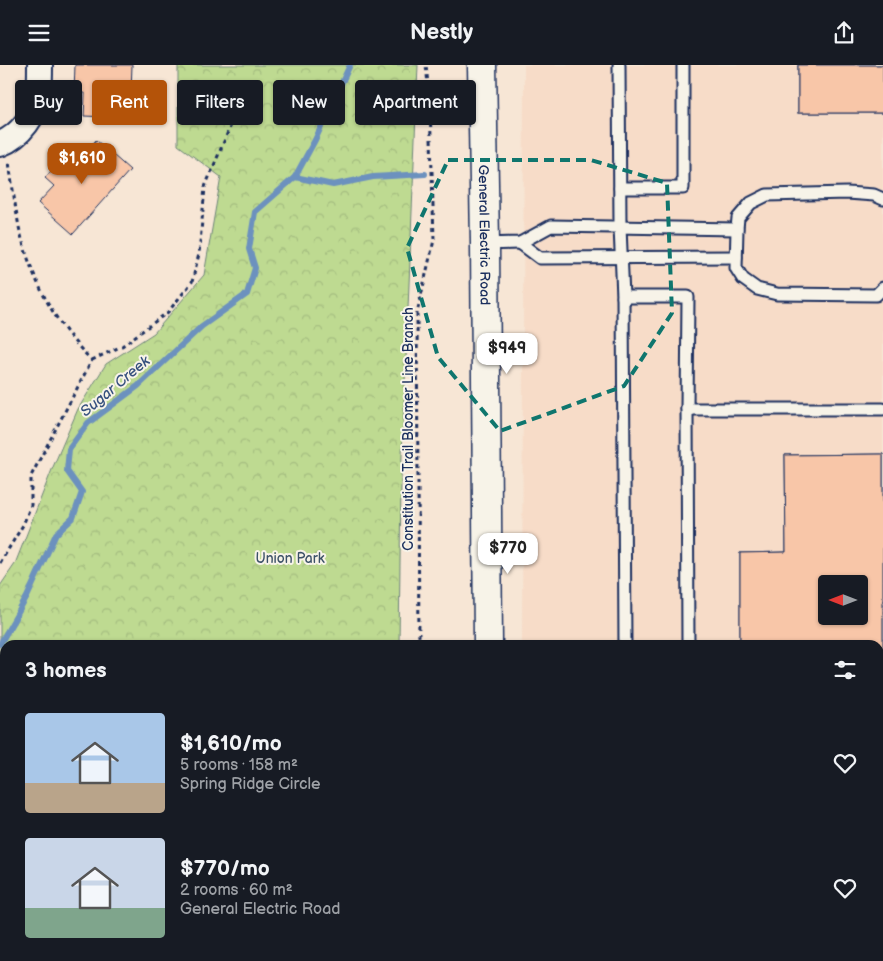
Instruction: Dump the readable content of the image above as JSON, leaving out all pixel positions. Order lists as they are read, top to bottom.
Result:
{
  "streets": {
    "main road": ["General Electric Road"],
    "path": ["Constitution Trail Bloomer Line Branch"]
  },
  "water": ["Sugar Creek"],
  "parks": ["Union Park"],
  "north": "left",
  "page": {
    "header": "Nestly",
    "chip": [
      "Buy",
      "Rent",
      "Filters",
      "New",
      "Apartment"
    ],
    "price": ["$1,610", "$949", "$770"],
    "heading": "3 homes",
    "list": [
      {
        "name": "$1,610/mo",
        "note": "5 rooms · 158 m² · Spring Ridge Circle"
      },
      {
        "name": "$770/mo",
        "note": "2 rooms · 60 m² · General Electric Road"
      }
    ]
  }
}
